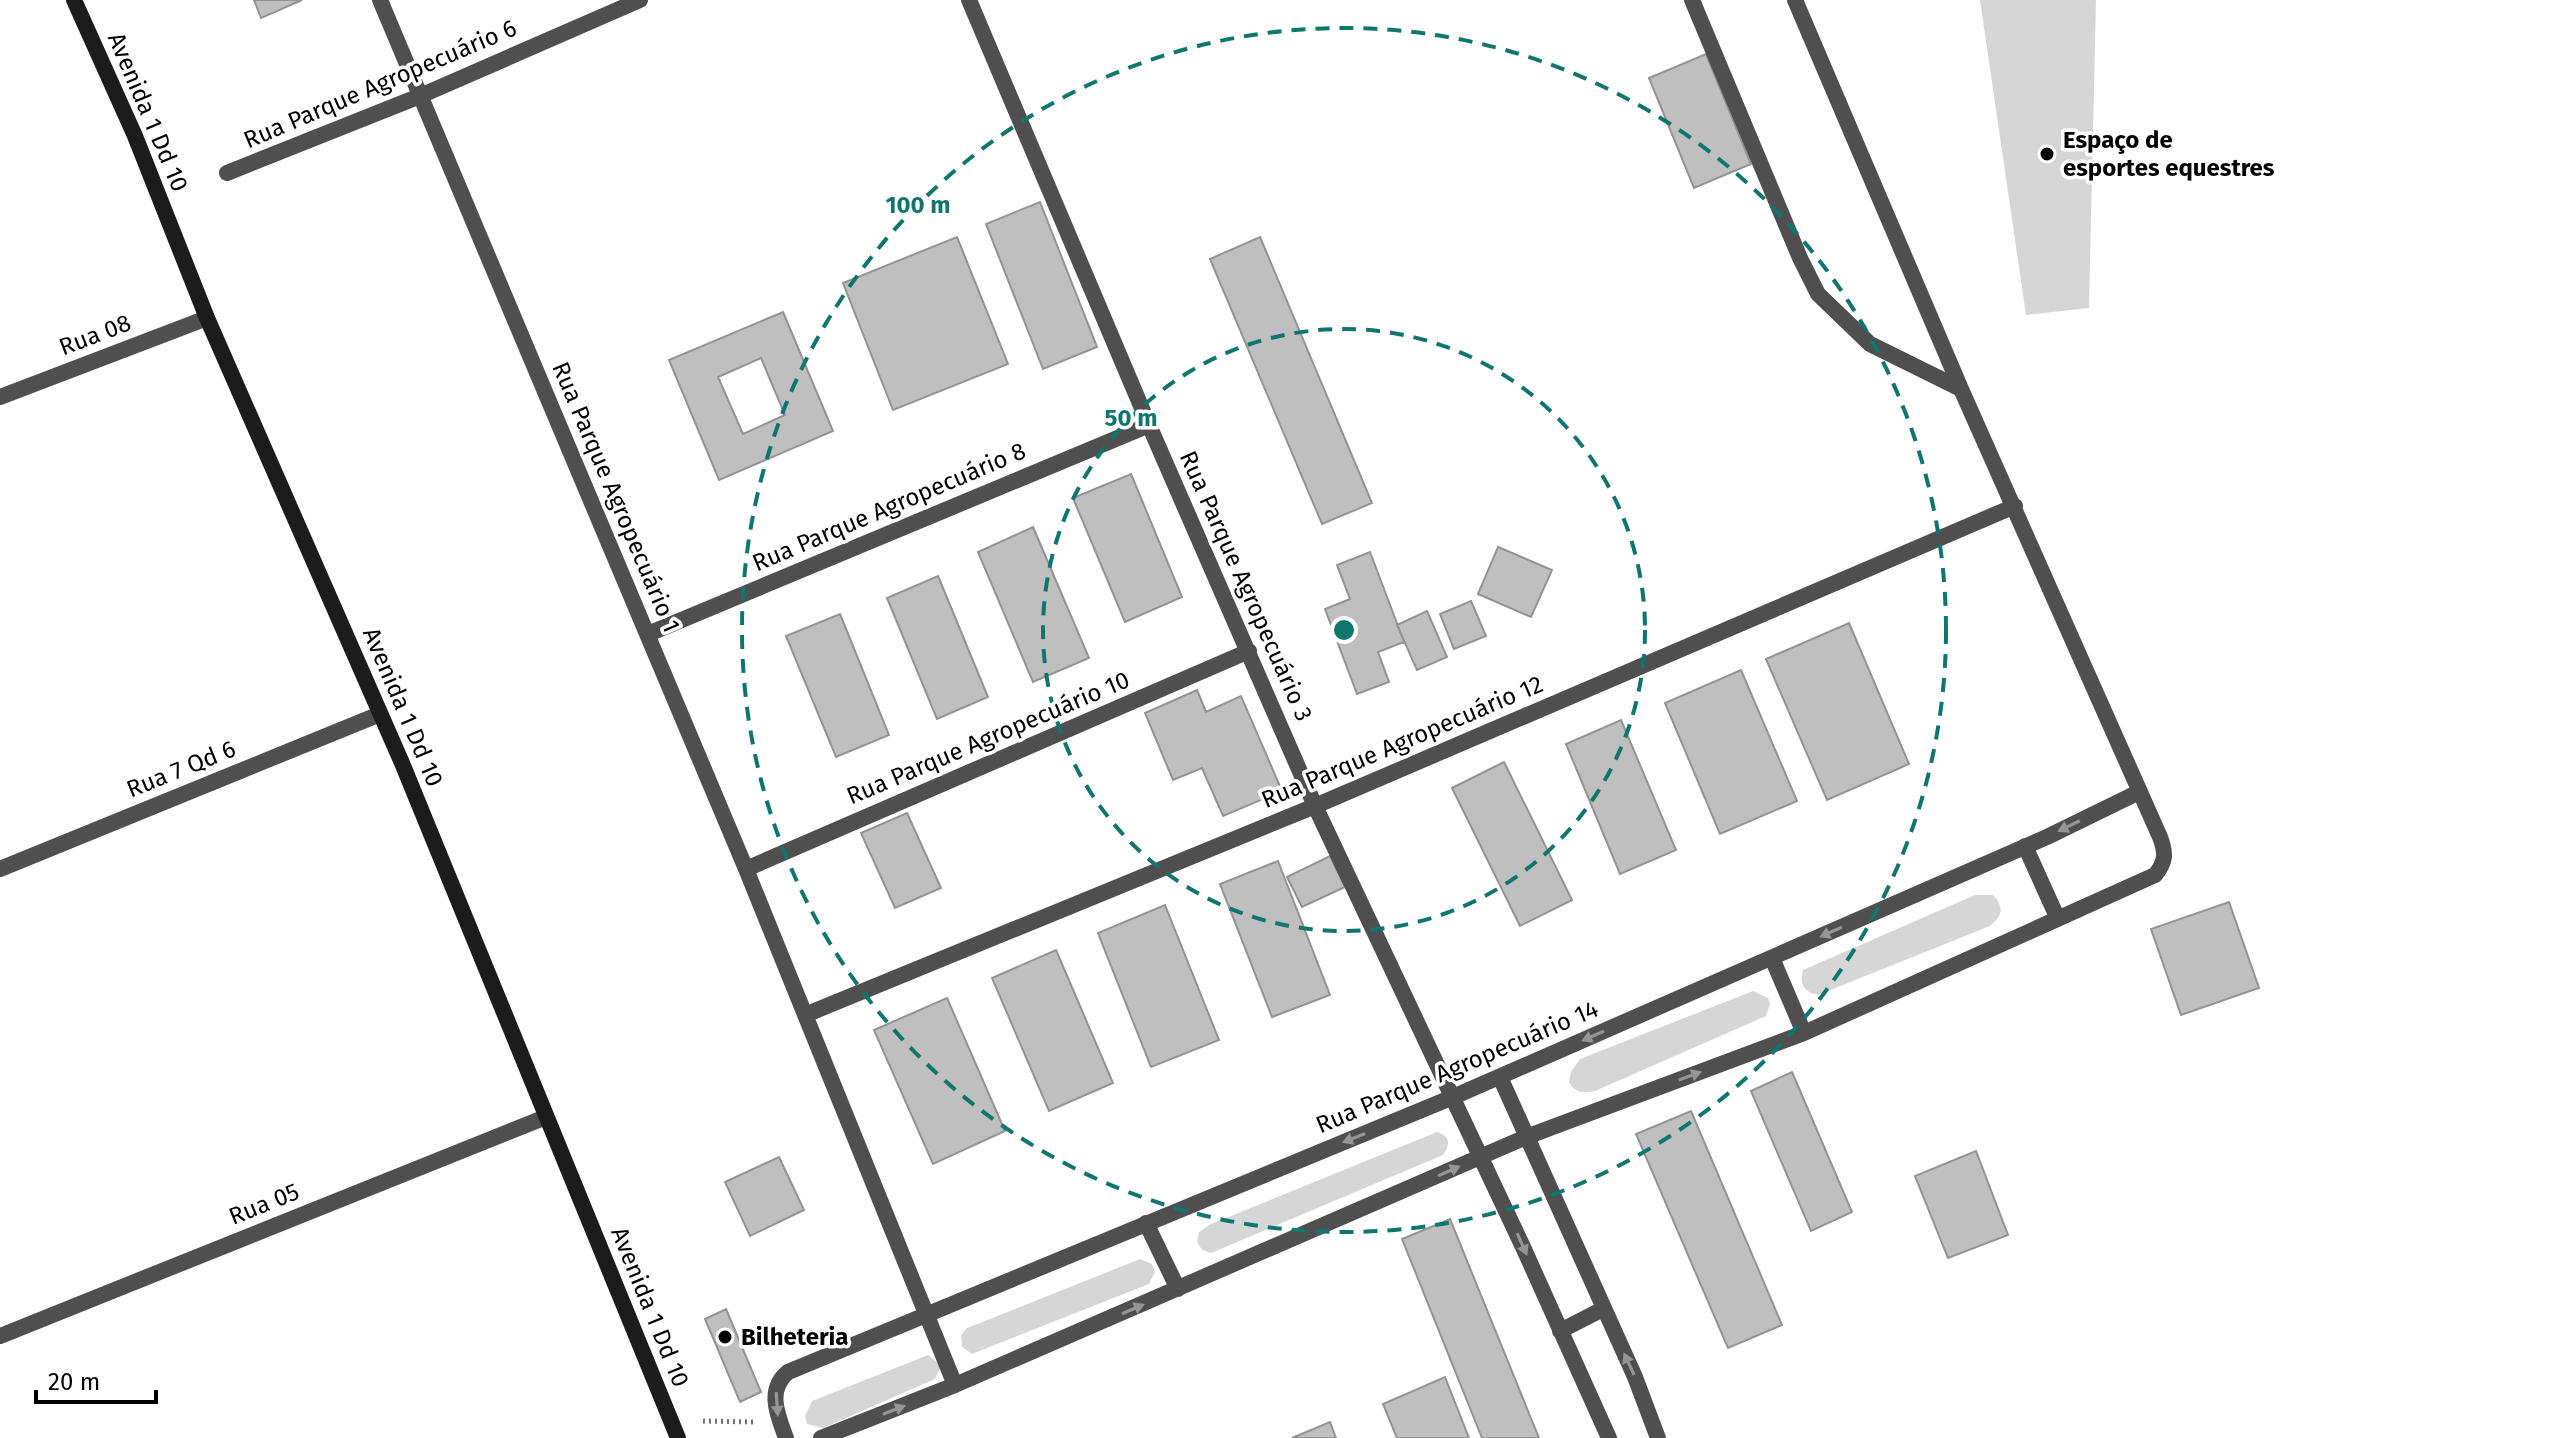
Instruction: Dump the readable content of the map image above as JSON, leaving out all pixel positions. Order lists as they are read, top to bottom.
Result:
{
  "streets": {
    "street": [
      "Rua Parque Agropecuário 6",
      "Avenida 1 Dd 10",
      "Rua 08",
      "Rua Parque Agropecuário 1",
      "Rua Parque Agropecuário 8",
      "Rua Parque Agropecuário 3",
      "Rua Parque Agropecuário 10",
      "Rua Parque Agropecuário 12",
      "Rua 7 Qd 6",
      "Rua Parque Agropecuário 14",
      "Rua 05"
    ]
  },
  "crossings": [
    ["Rua Parque Agropecuário 6", "Rua Parque Agropecuário 1"],
    ["Avenida 1 Dd 10", "Rua 08"],
    ["Avenida 1 Dd 10", "Rua 7 Qd 6"],
    ["Avenida 1 Dd 10", "Rua 05"],
    ["Rua Parque Agropecuário 1", "Rua Parque Agropecuário 8"],
    ["Rua Parque Agropecuário 1", "Rua Parque Agropecuário 10"],
    ["Rua Parque Agropecuário 1", "Rua Parque Agropecuário 12"],
    ["Rua Parque Agropecuário 1", "Rua Parque Agropecuário 14"],
    ["Rua Parque Agropecuário 8", "Rua Parque Agropecuário 3"],
    ["Rua Parque Agropecuário 3", "Rua Parque Agropecuário 10"],
    ["Rua Parque Agropecuário 3", "Rua Parque Agropecuário 12"],
    ["Rua Parque Agropecuário 3", "Rua Parque Agropecuário 14"]
  ],
  "places": ["Espaço de esportes equestres", "Bilheteria"],
  "scale_bar": "20 m",
  "rings": ["100 m", "50 m"]
}
